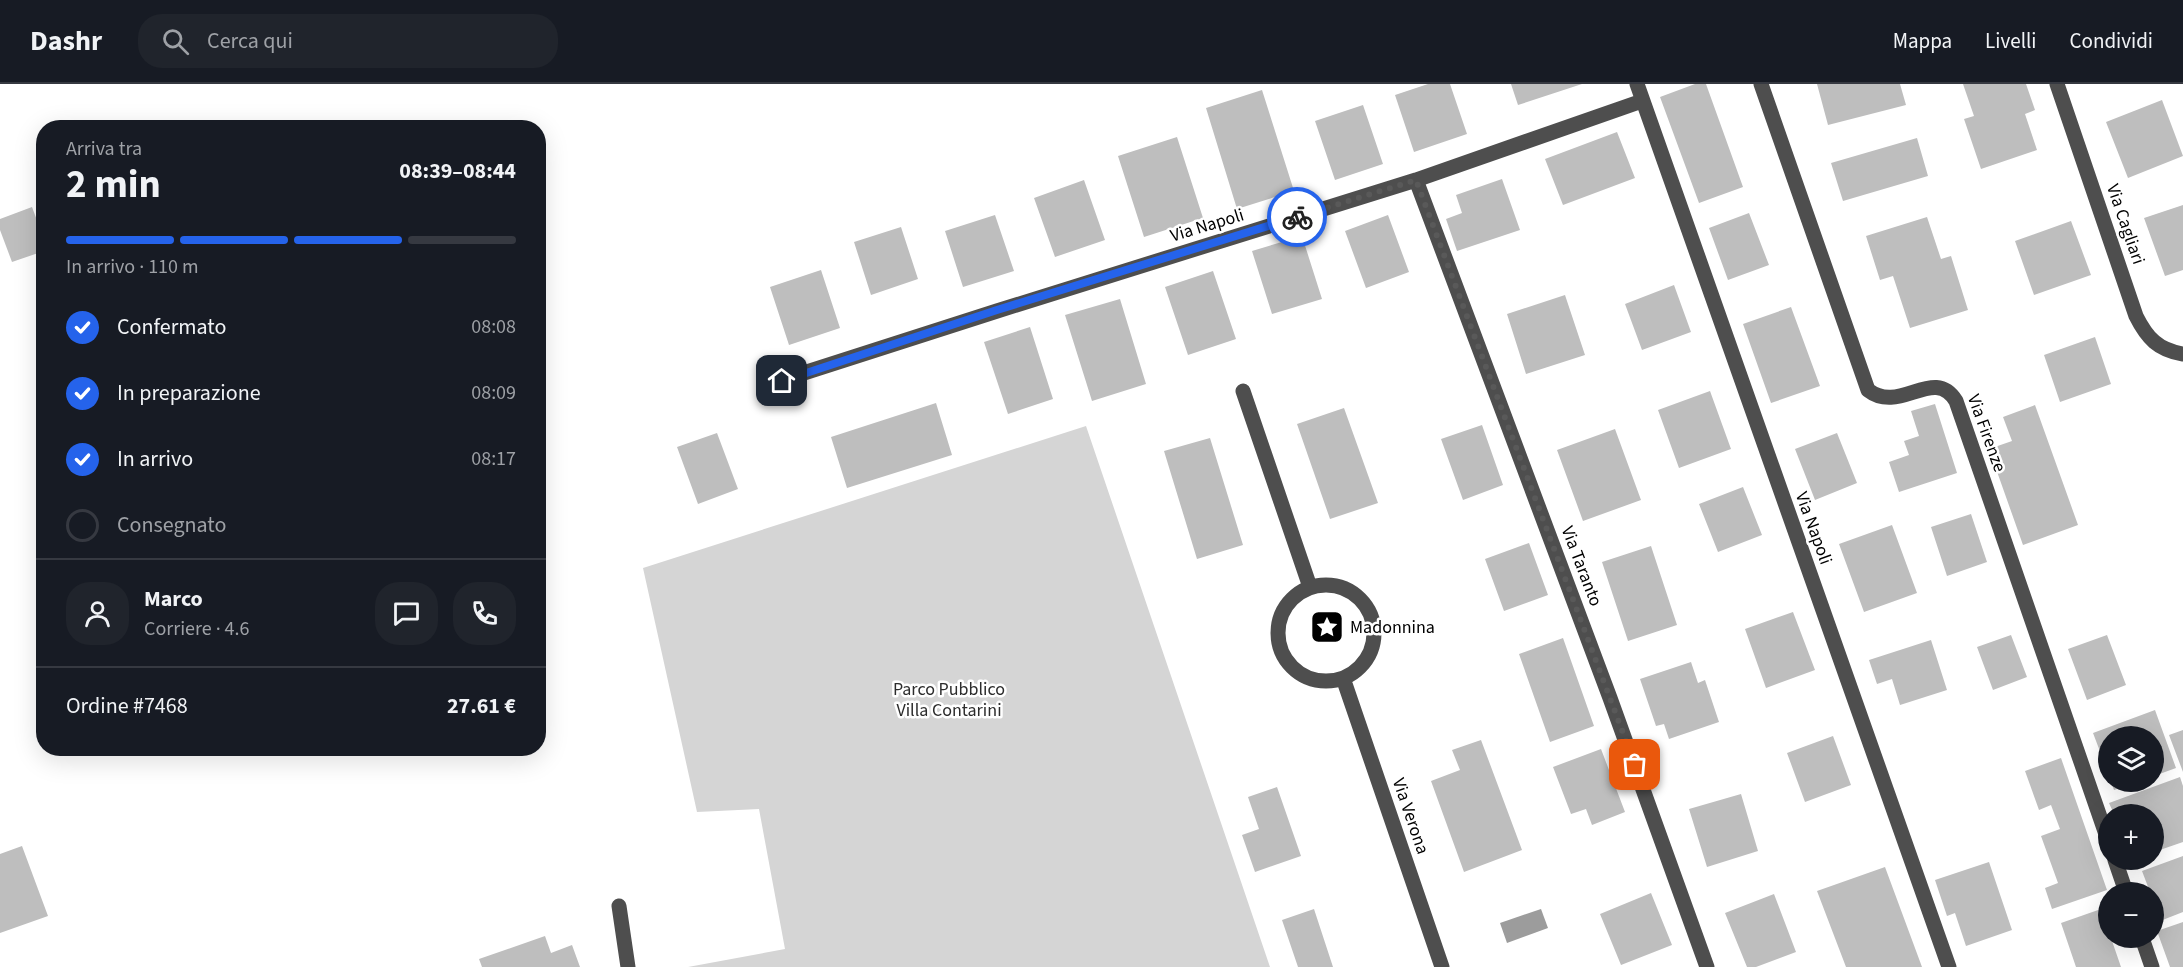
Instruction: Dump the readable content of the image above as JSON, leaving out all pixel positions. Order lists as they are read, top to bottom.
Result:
{
  "streets": {
    "street": [
      "Via Cagliari",
      "Via Napoli",
      "Via Firenze",
      "Via Taranto",
      "Via Verona"
    ]
  },
  "crossings": [
    ["Via Napoli", "Via Taranto"]
  ],
  "parks": ["Parco Pubblico Villa Contarini"],
  "places": {
    "place": ["Madonnina"]
  },
  "page": {
    "header": "Dashr",
    "search": "Cerca qui",
    "nav": ["Mappa", "Livelli", "Condividi"],
    "heading": ["2 min", "Arriva tra", "08:39–08:44"],
    "panel": [
      "Marco",
      "Corriere · 4.6",
      "Ordine #7468",
      "27.61 €"
    ],
    "bar": "In arrivo · 110 m",
    "list": [
      ["Confermato", "08:08"],
      ["In preparazione", "08:09"],
      ["In arrivo", "08:17"],
      "Consegnato"
    ],
    "map_buttons": ["+", "−"]
  }
}
